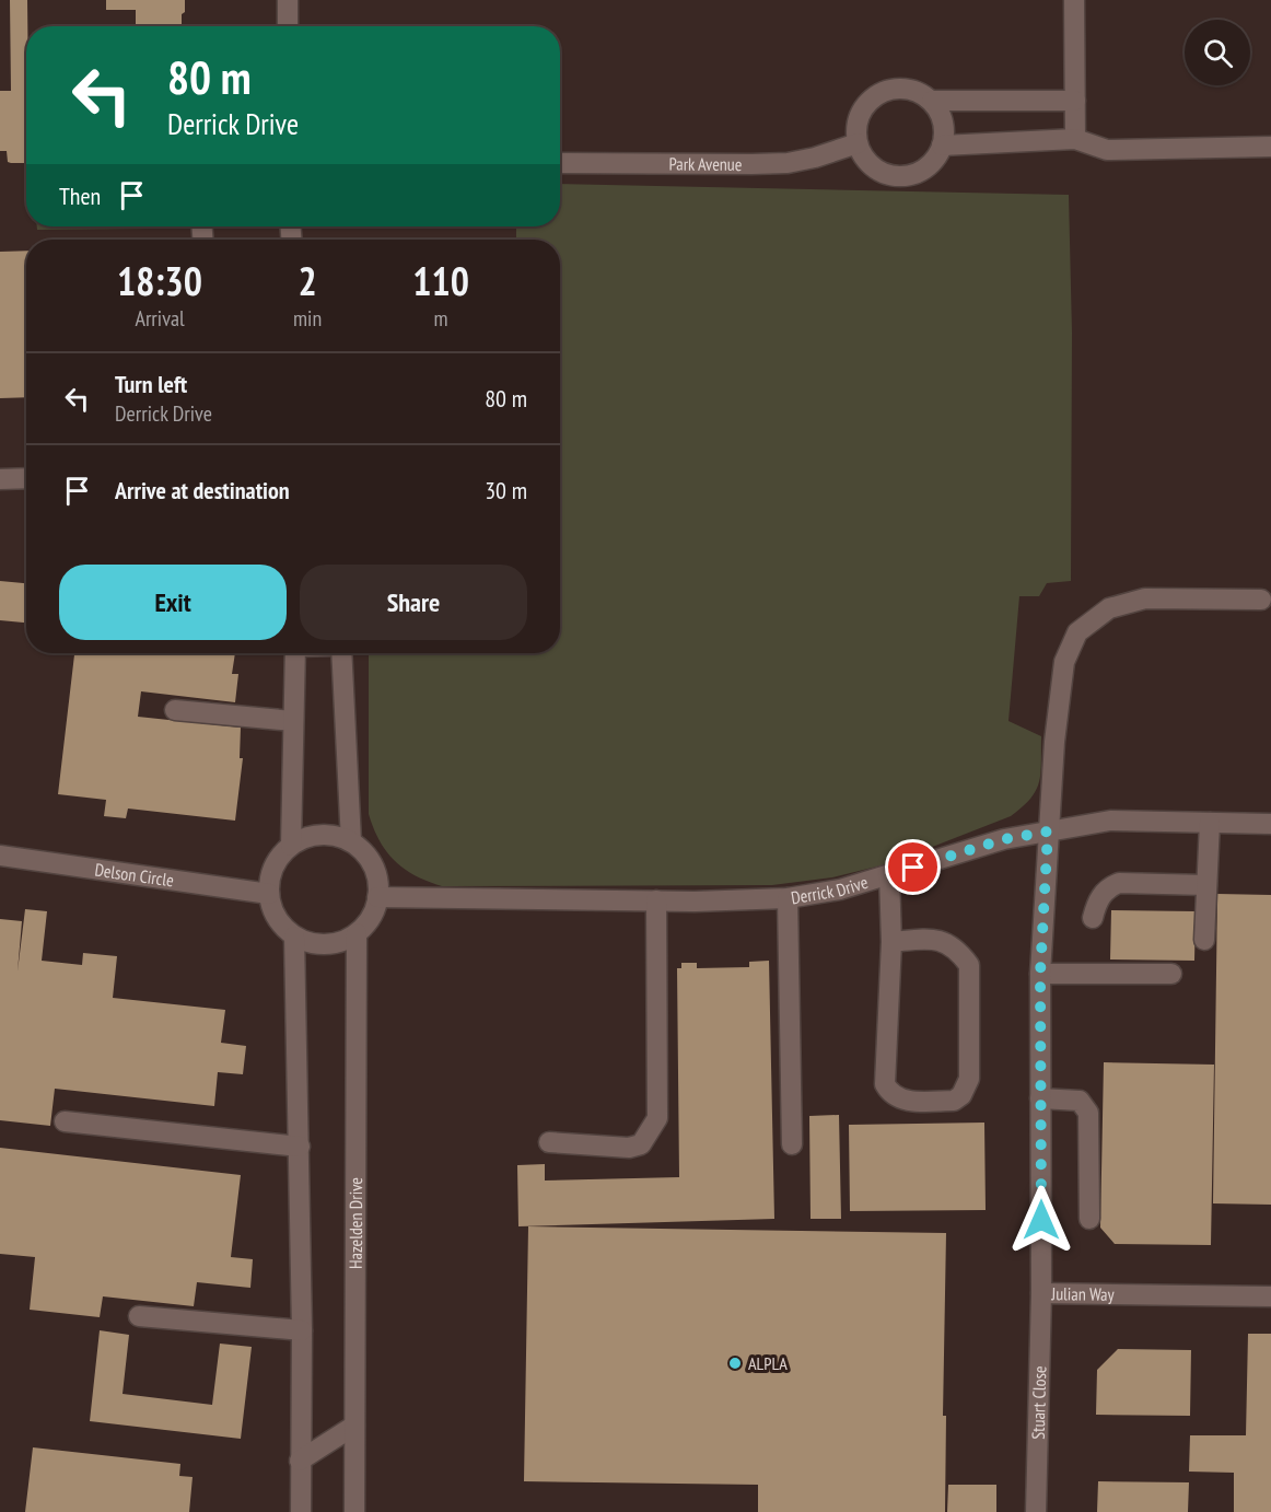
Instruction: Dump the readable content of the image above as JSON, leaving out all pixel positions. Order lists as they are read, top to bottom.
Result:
{
  "streets": {
    "street": [
      "Park Avenue",
      "Delson Circle",
      "Derrick Drive",
      "Hazelden Drive",
      "Julian Way",
      "Stuart Close"
    ]
  },
  "crossings": [
    ["Delson Circle", "Derrick Drive"],
    ["Delson Circle", "Hazelden Drive"],
    ["Derrick Drive", "Hazelden Drive"],
    ["Derrick Drive", "Julian Way"],
    ["Julian Way", "Stuart Close"]
  ],
  "places": ["ALPLA"],
  "page": {
    "turn": ["80 m", "Derrick Drive"],
    "then": "Then",
    "eta": [
      "18:30",
      "Arrival",
      "2",
      "min",
      "110",
      "m"
    ],
    "list": [
      {
        "name": "Turn left",
        "note": "Derrick Drive",
        "value": "80 m"
      },
      {
        "name": "Arrive at destination",
        "value": "30 m"
      }
    ],
    "buttons": ["Exit", "Share"]
  }
}
